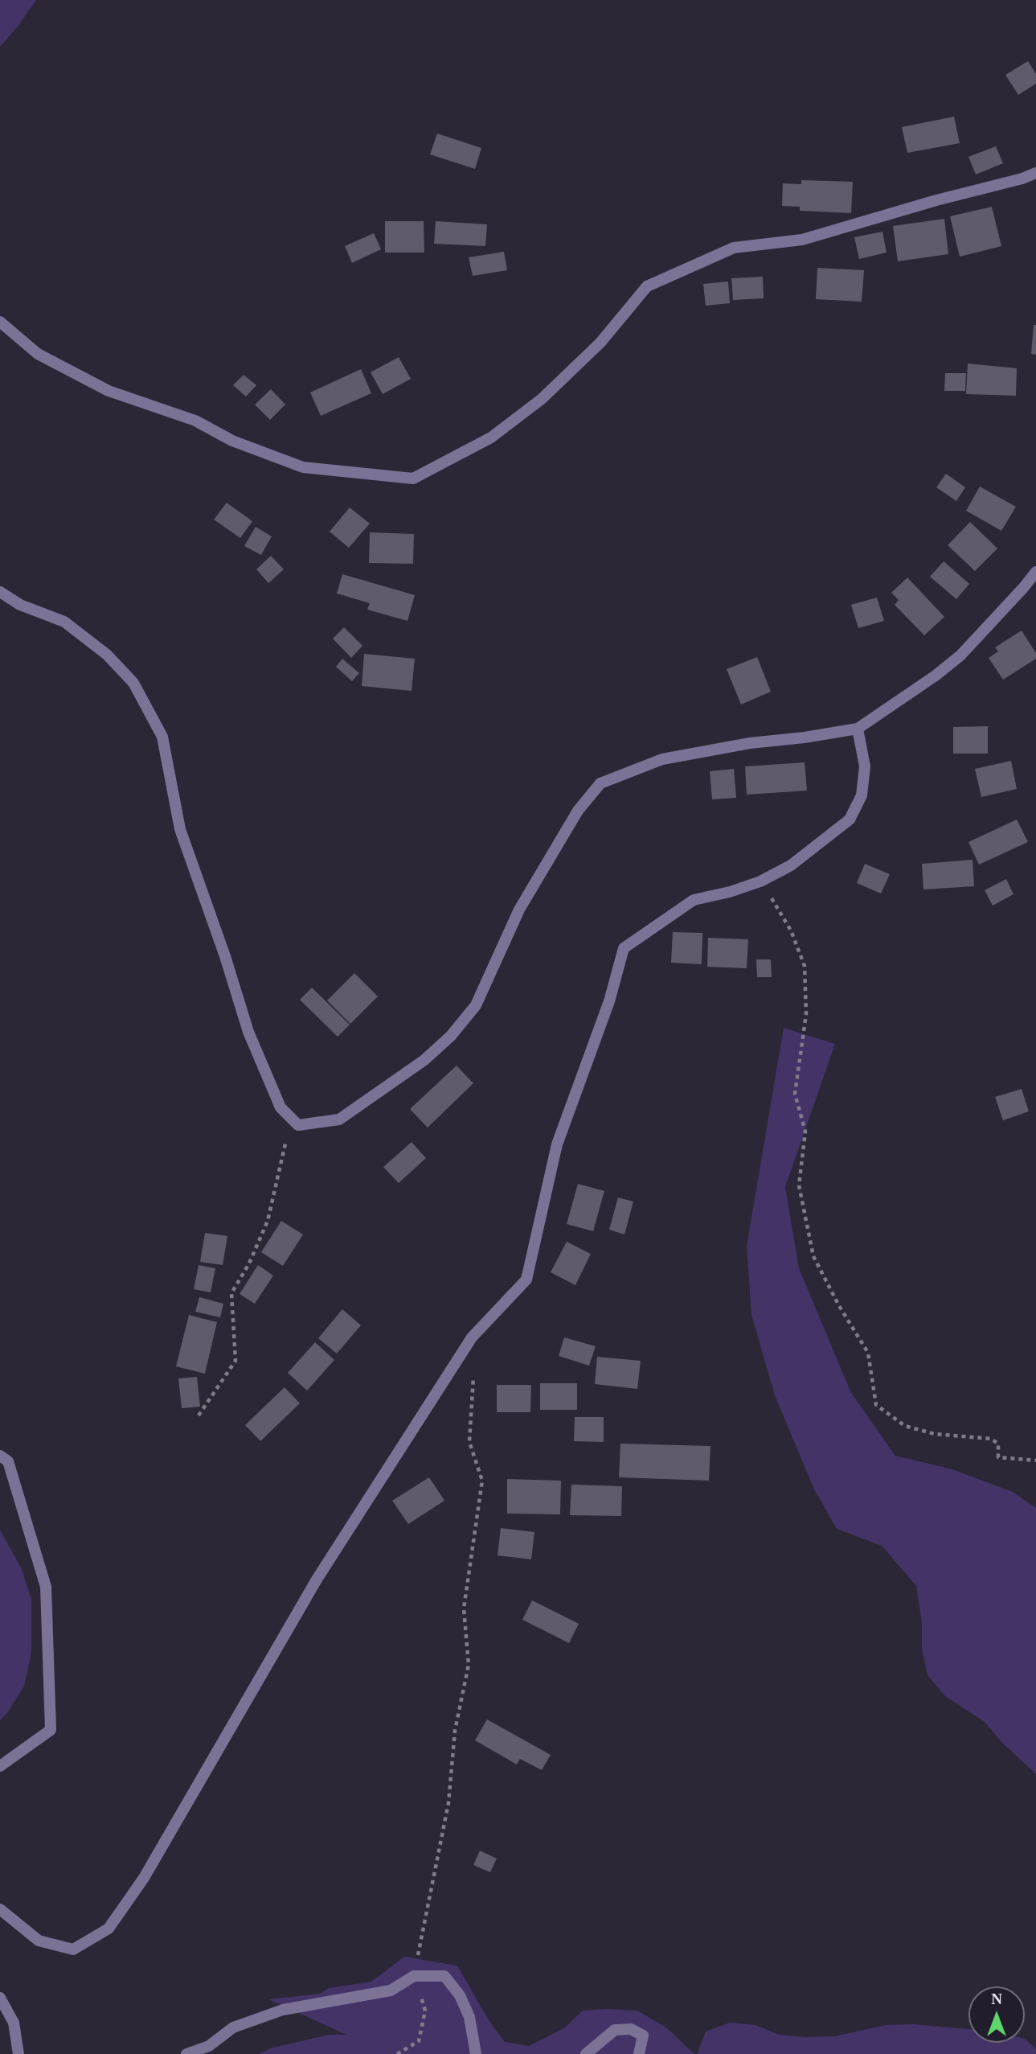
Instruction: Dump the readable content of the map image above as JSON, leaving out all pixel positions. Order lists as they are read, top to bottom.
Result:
{
  "north": "top"
}
